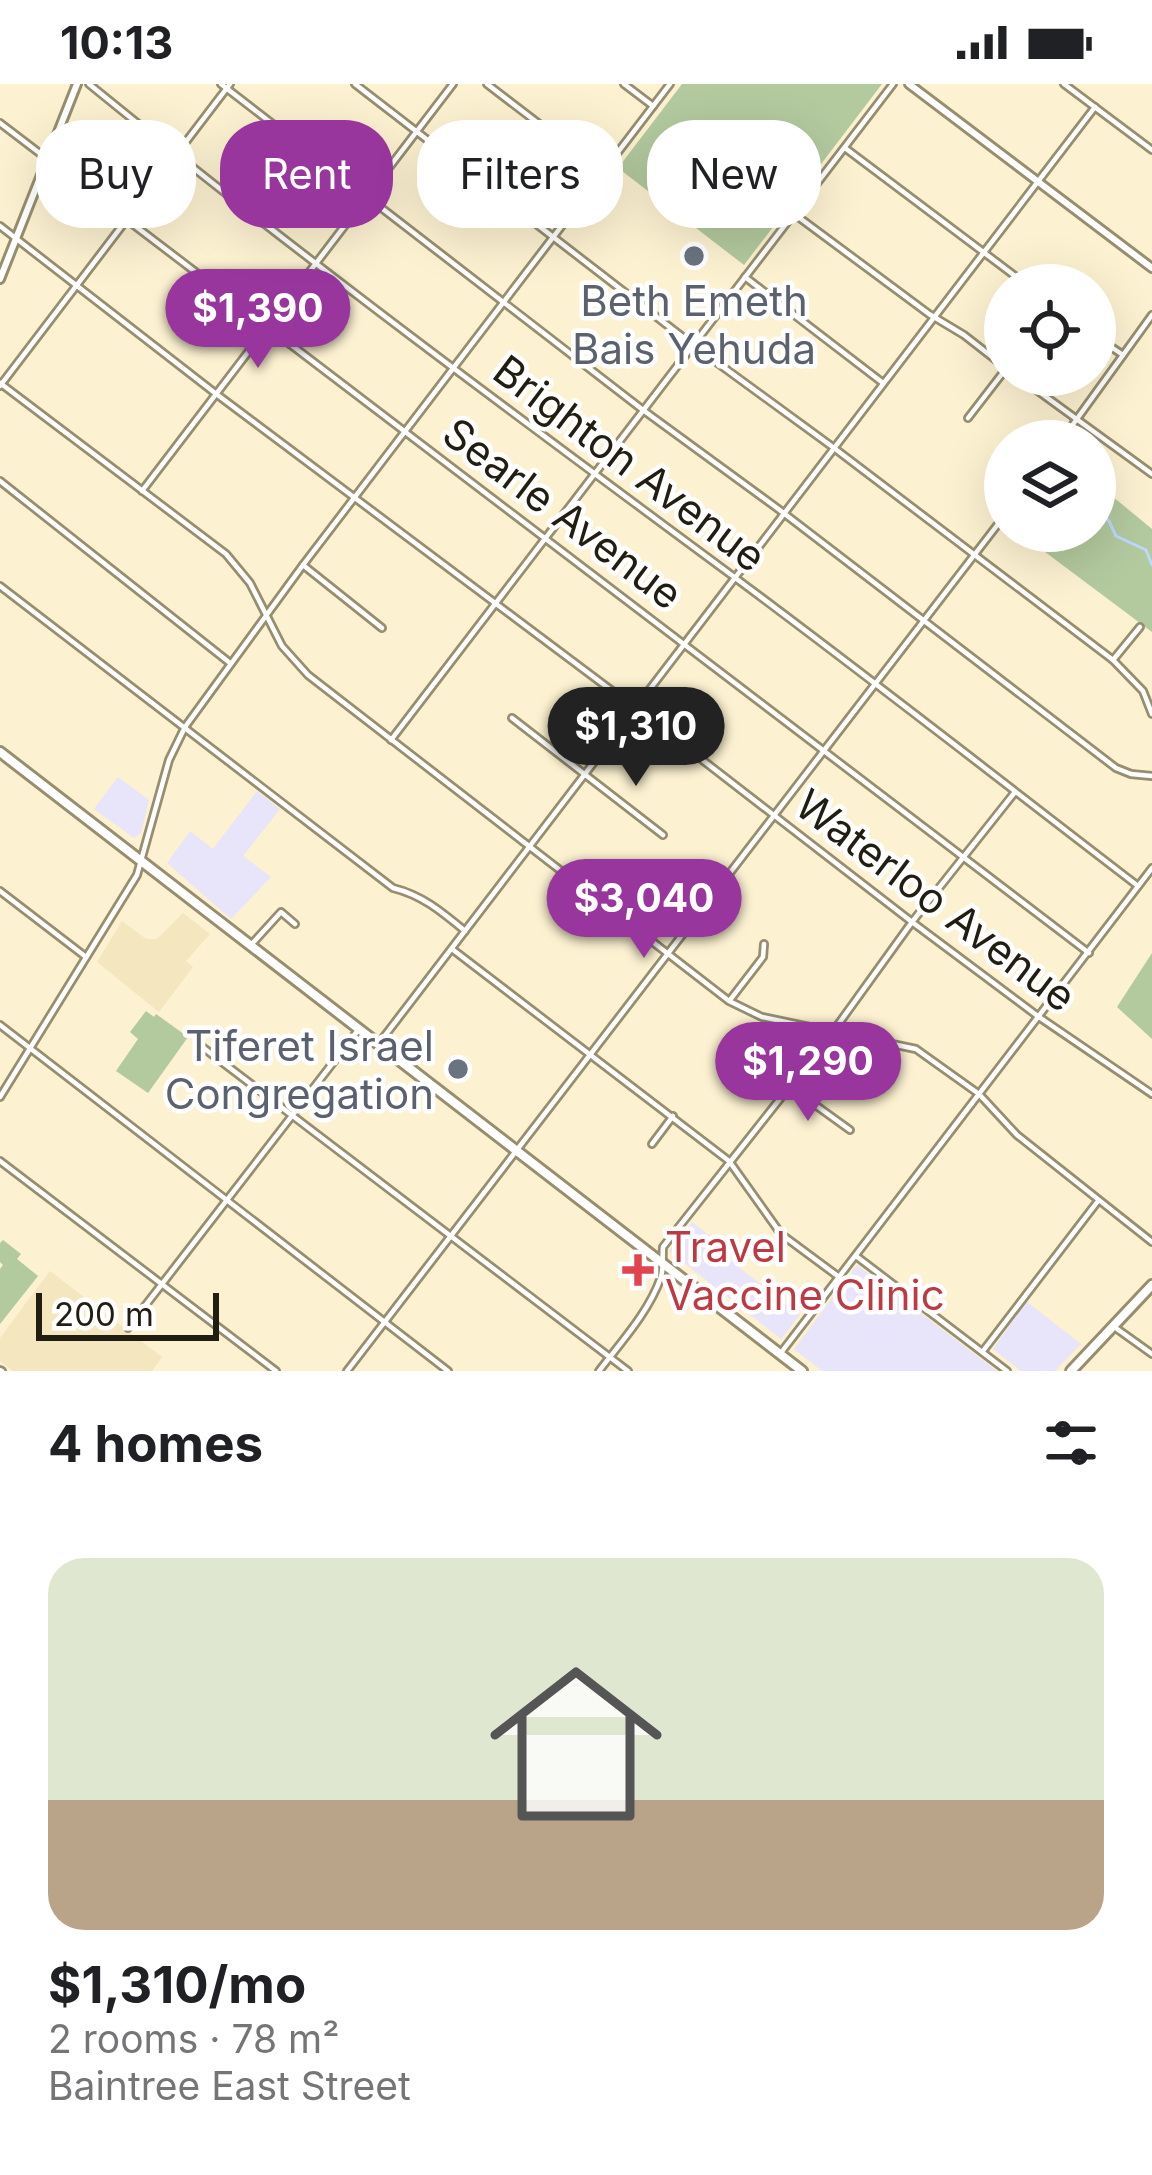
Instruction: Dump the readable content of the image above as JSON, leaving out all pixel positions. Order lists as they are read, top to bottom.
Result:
{
  "streets": {
    "street": ["Brighton Avenue", "Searle Avenue", "Waterloo Avenue"]
  },
  "places": {
    "other": ["Beth Emeth Bais Yehuda", "Tiferet Israel Congregation"],
    "health": ["Travel Vaccine Clinic"]
  },
  "scale_bar": "200 m",
  "page": {
    "status": "10:13",
    "chip": [
      "Buy",
      "Rent",
      "Filters",
      "New"
    ],
    "price": [
      "$1,390",
      "$1,310",
      "$3,040",
      "$1,290"
    ],
    "scale": "200 m",
    "heading": "4 homes",
    "list": [
      {
        "name": "$1,310/mo",
        "note": "2 rooms · 78 m² · Baintree East Street"
      }
    ]
  }
}
